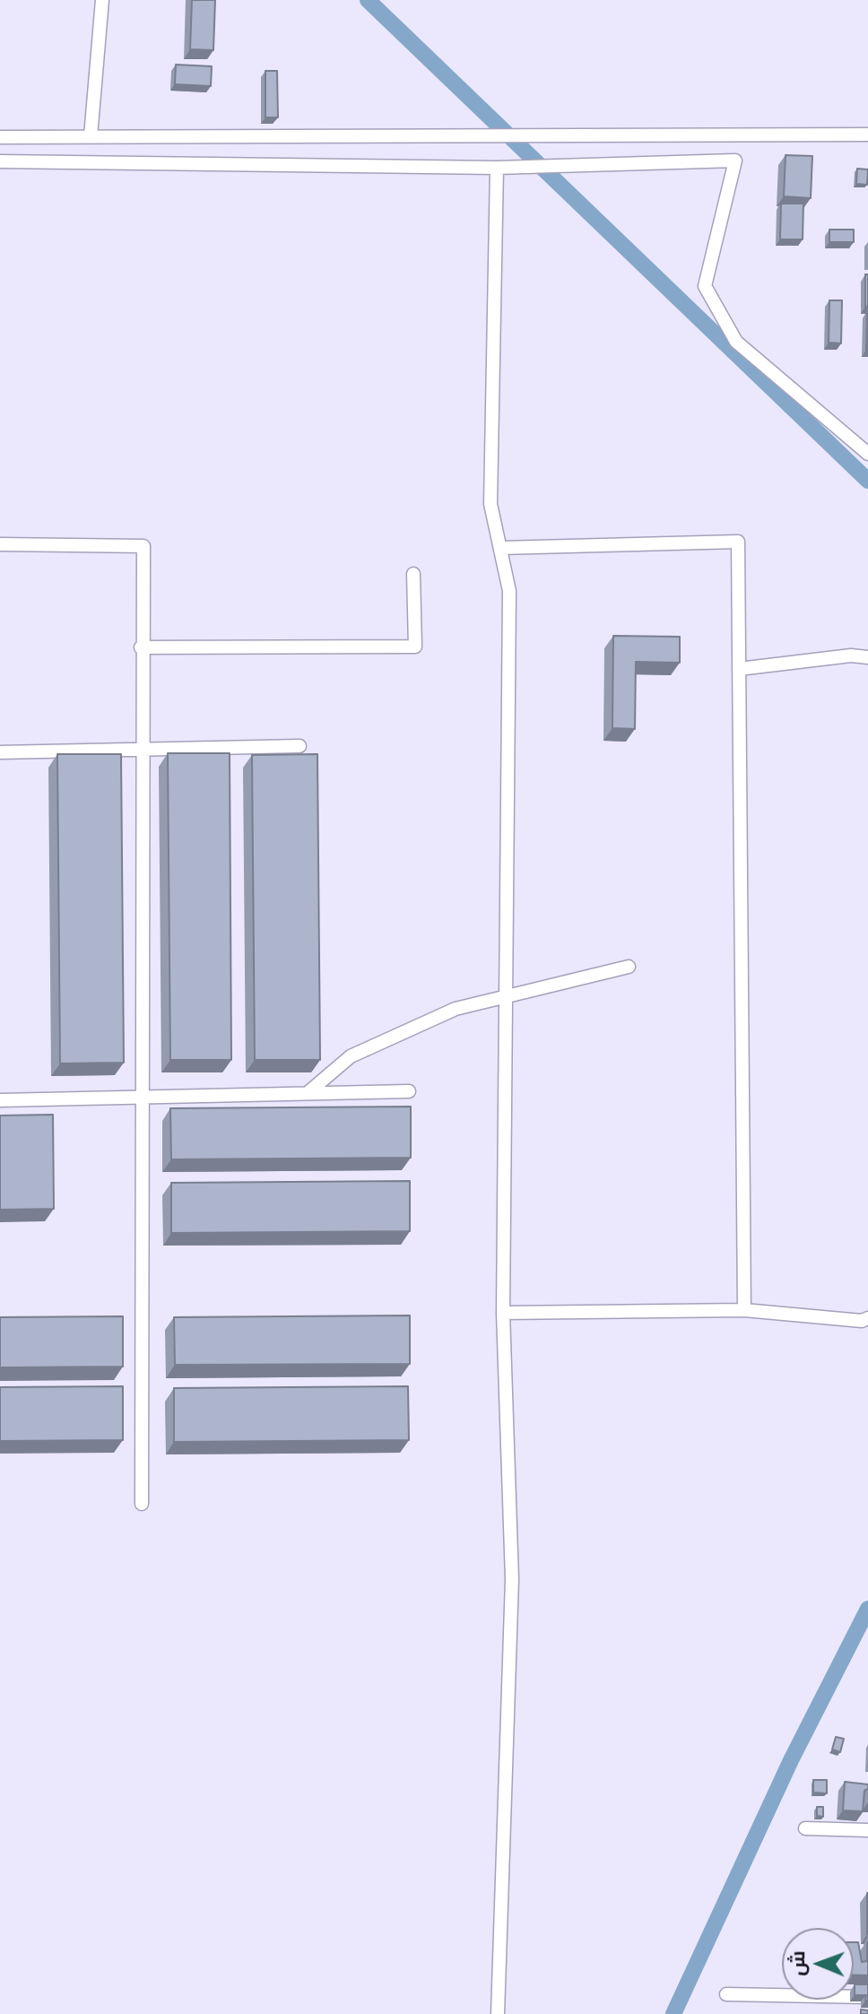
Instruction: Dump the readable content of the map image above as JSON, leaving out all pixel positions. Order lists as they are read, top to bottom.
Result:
{
  "north": "left"
}
